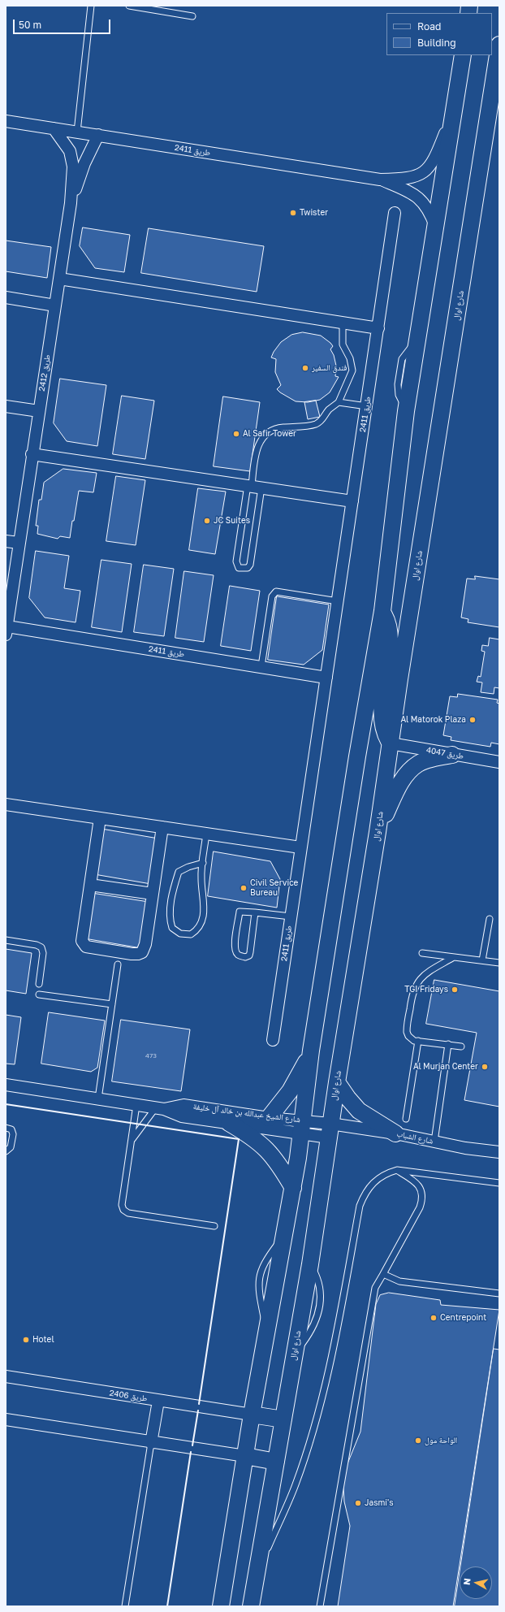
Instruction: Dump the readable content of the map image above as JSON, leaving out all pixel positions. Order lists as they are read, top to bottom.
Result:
{
  "streets": {
    "main road": ["شارع اوال"],
    "street": [
      "طريق 2411",
      "طريق 2412",
      "طريق 4047",
      "شارع الشيخ عبدالله بن خالد آل خليفة",
      "شارع الشباب",
      "طريق 2406"
    ]
  },
  "crossings": [
    ["طريق 2411", "طريق 2412"],
    ["شارع اوال", "طريق 4047"],
    ["شارع اوال", "شارع الشيخ عبدالله بن خالد آل خليفة"],
    ["شارع اوال", "شارع الشباب"],
    ["شارع الشيخ عبدالله بن خالد آل خليفة", "شارع الشباب"]
  ],
  "places": [
    "Twister",
    "فندق السفير",
    "Al Safir Tower",
    "JC Suites",
    "Al Matorok Plaza",
    "Civil Service Bureau",
    "TGI Fridays",
    "Al Murjan Center",
    "Centrepoint",
    "Hotel",
    "الواحة مول",
    "Jasmi's"
  ],
  "house_numbers": ["473"],
  "legend": ["Road", "Building"],
  "scale_bar": "50 m",
  "north": "left"
}
